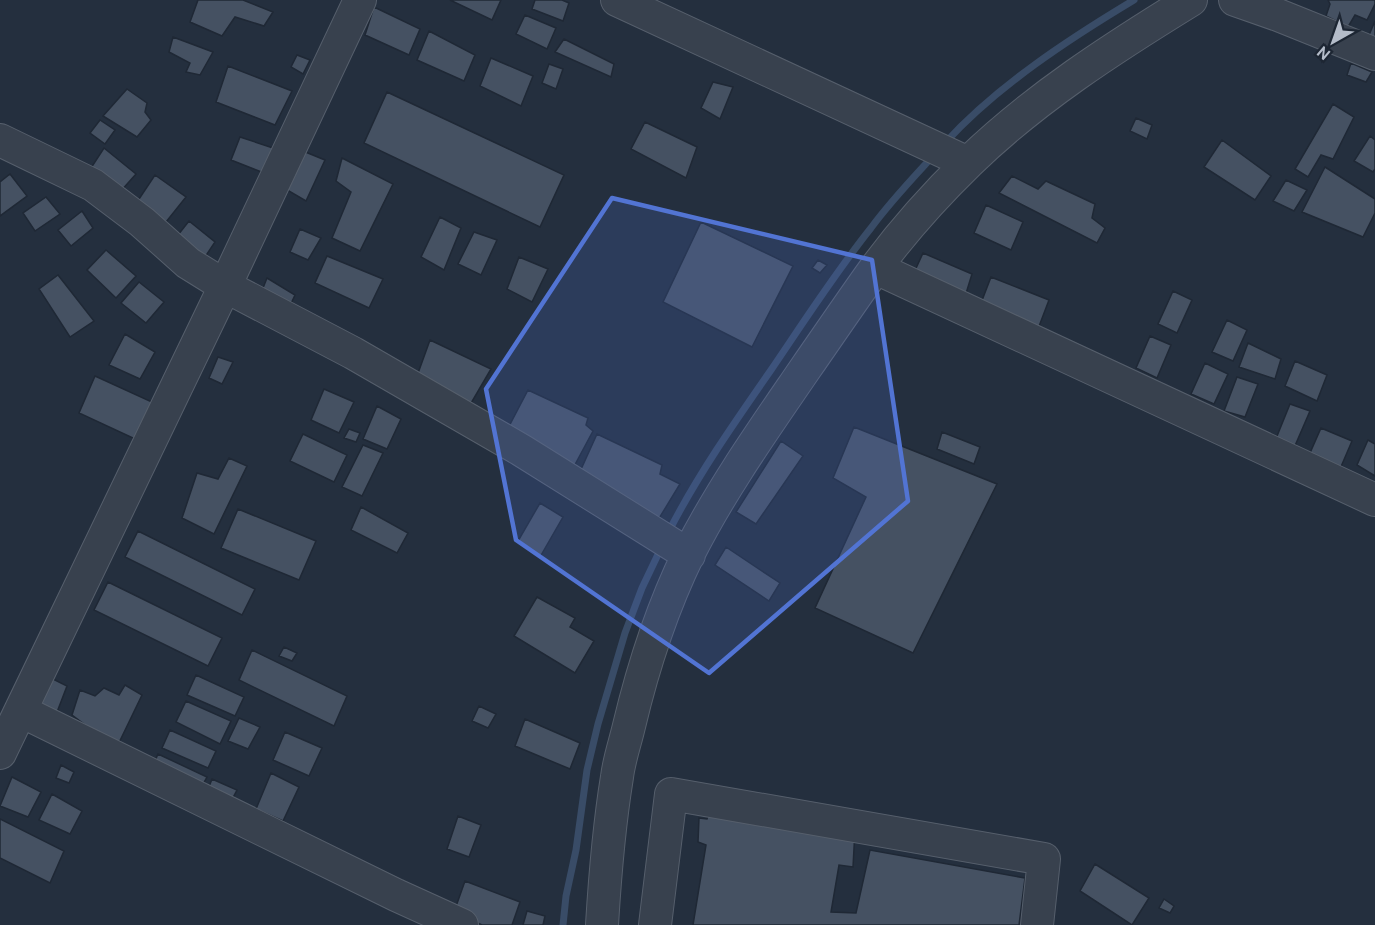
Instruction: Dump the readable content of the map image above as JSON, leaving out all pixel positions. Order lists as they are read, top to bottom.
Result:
{
  "north": "bottom left"
}
